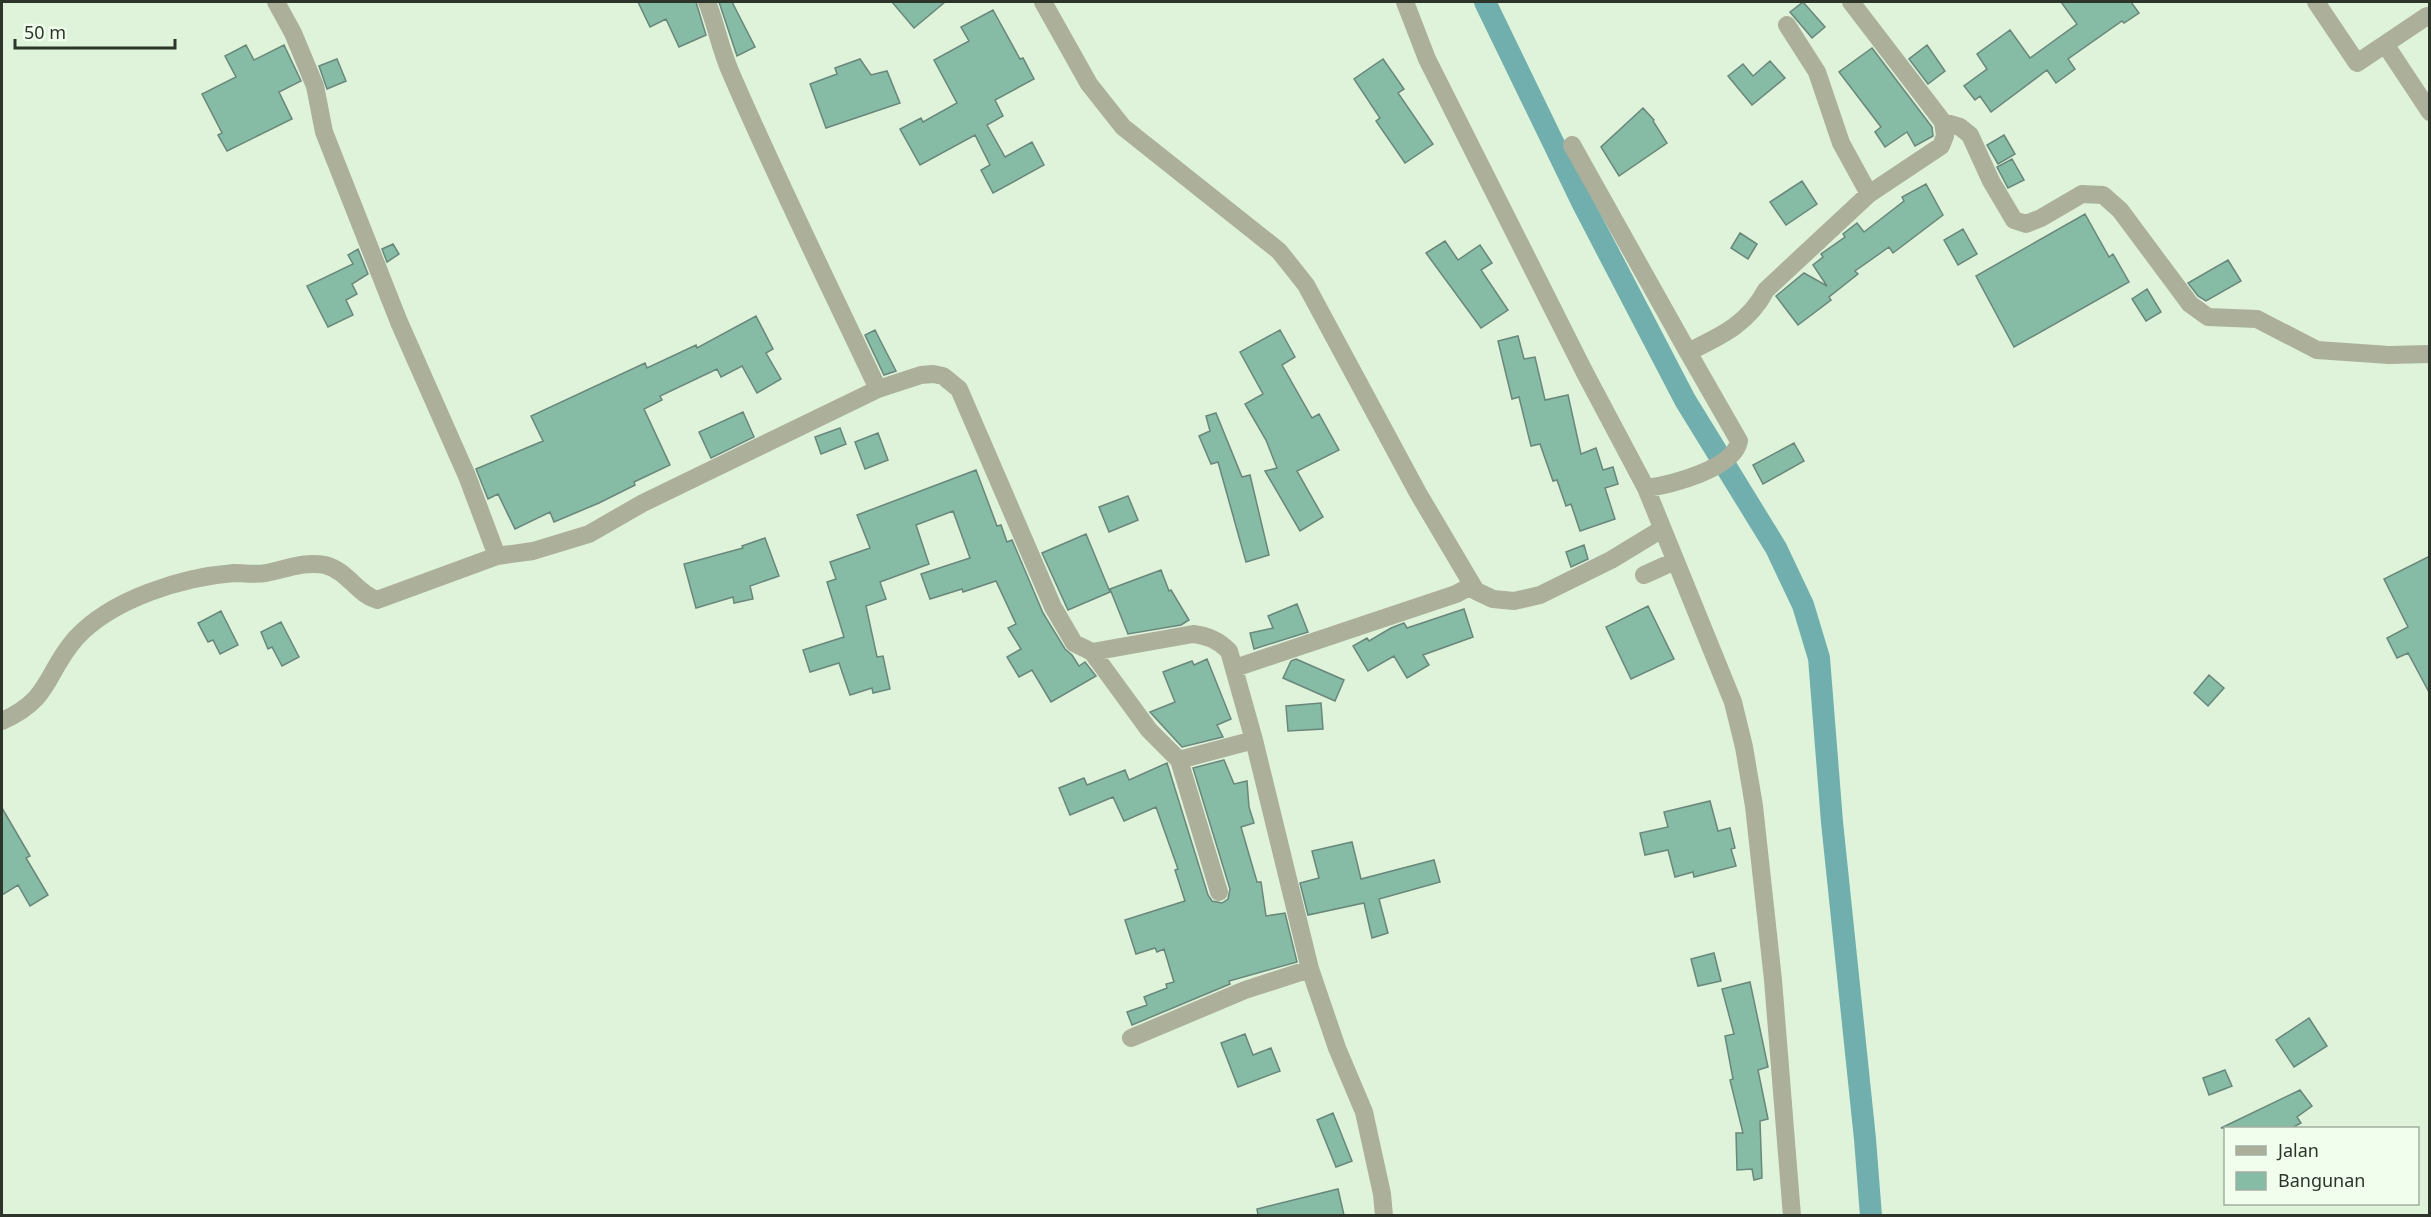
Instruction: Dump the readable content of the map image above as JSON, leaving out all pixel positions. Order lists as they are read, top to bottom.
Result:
{
  "legend": ["Jalan", "Bangunan"],
  "scale_bar": "50 m"
}
